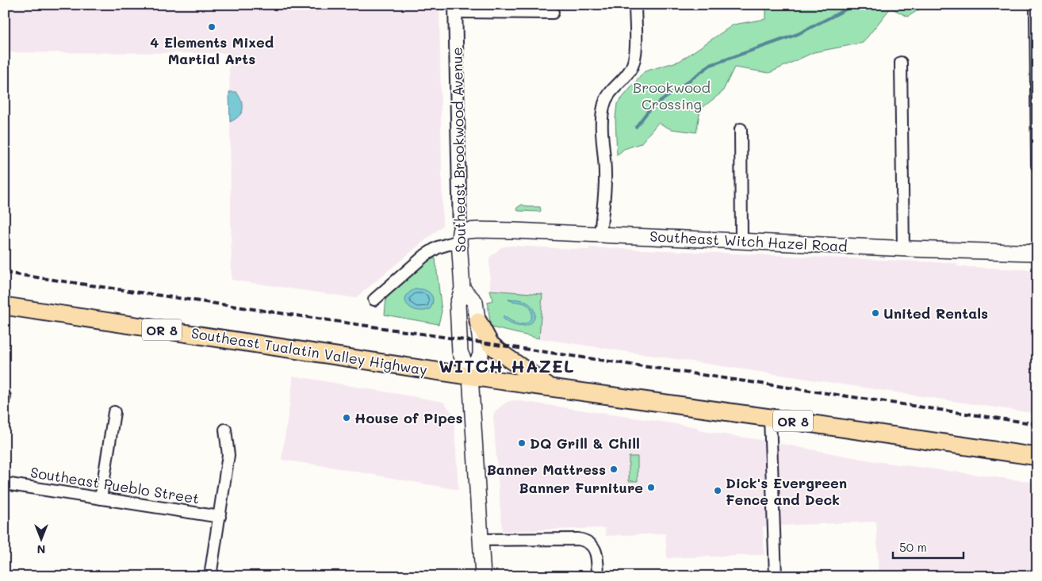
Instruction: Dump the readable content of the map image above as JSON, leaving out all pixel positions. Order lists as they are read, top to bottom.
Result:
{
  "streets": {
    "main road": [
      "Southeast Brookwood Avenue",
      "Southeast Witch Hazel Road",
      "OR 8",
      "Southeast Tualatin Valley Highway"
    ],
    "street": ["Southeast Pueblo Street"]
  },
  "crossings": [
    ["Southeast Brookwood Avenue", "Southeast Witch Hazel Road"],
    ["Southeast Brookwood Avenue", "Southeast Tualatin Valley Highway"]
  ],
  "districts": ["WITCH HAZEL"],
  "parks": ["Brookwood Crossing"],
  "places": [
    "4 Elements Mixed Martial Arts",
    "United Rentals",
    "House of Pipes",
    "DQ Grill & Chill",
    "Banner Mattress",
    "Banner Furniture",
    "Dick's Evergreen Fence and Deck"
  ],
  "scale_bar": "50 m",
  "north": "bottom"
}
